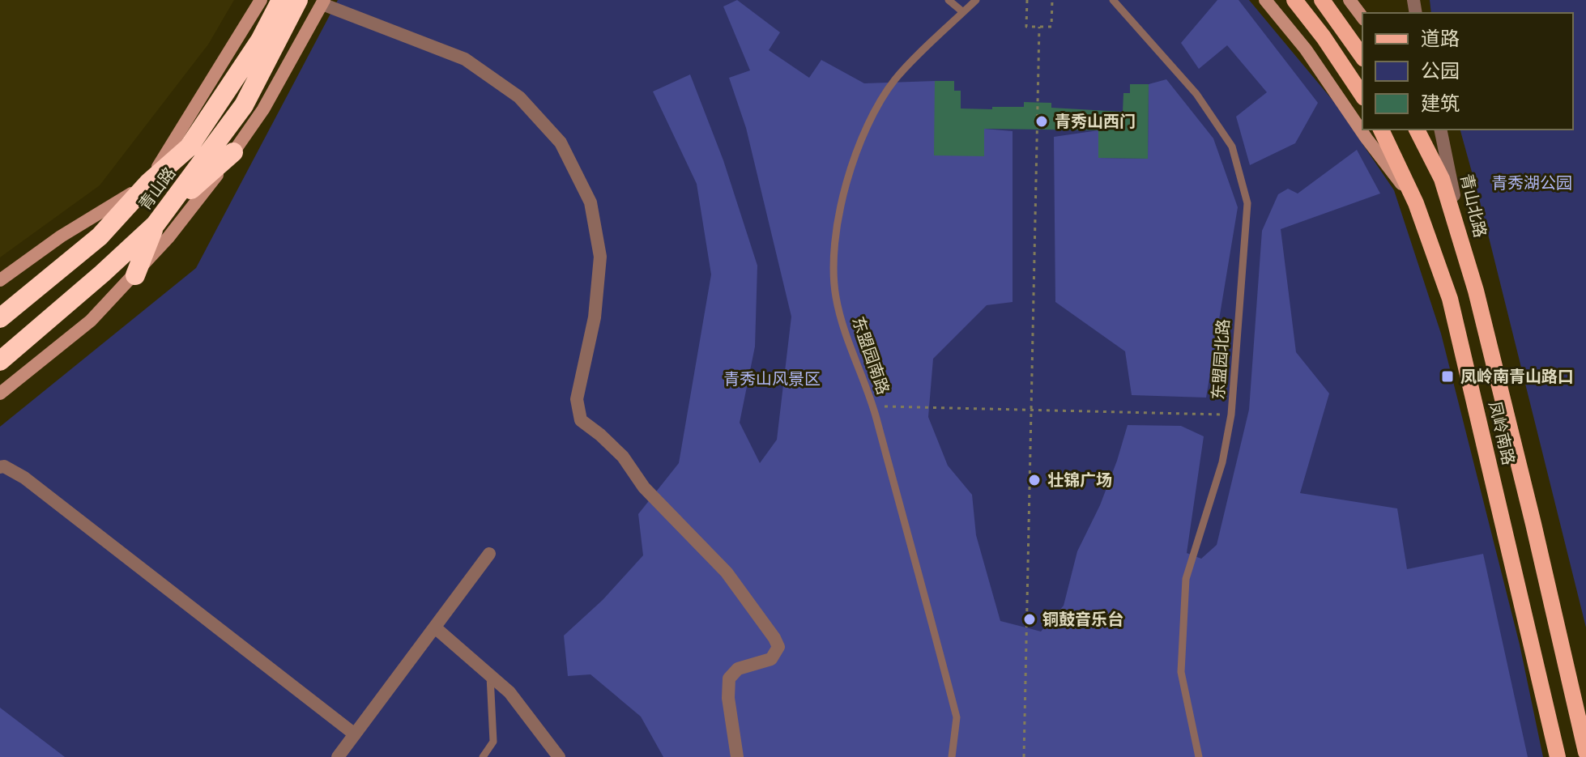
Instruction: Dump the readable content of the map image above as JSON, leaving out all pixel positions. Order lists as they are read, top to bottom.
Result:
{
  "streets": {
    "highway": ["青山路"],
    "main road": ["凤岭南路"],
    "street": ["青山北路"],
    "lane": ["东盟园南路", "东盟园北路"]
  },
  "crossings": [
    ["青山北路", "凤岭南路"]
  ],
  "parks": ["青秀湖公园", "青秀山风景区"],
  "places": {
    "other": ["青秀山西门", "壮锦广场", "铜鼓音乐台"],
    "transit": ["凤岭南青山路口"]
  },
  "legend": ["道路", "公园", "建筑"]
}
